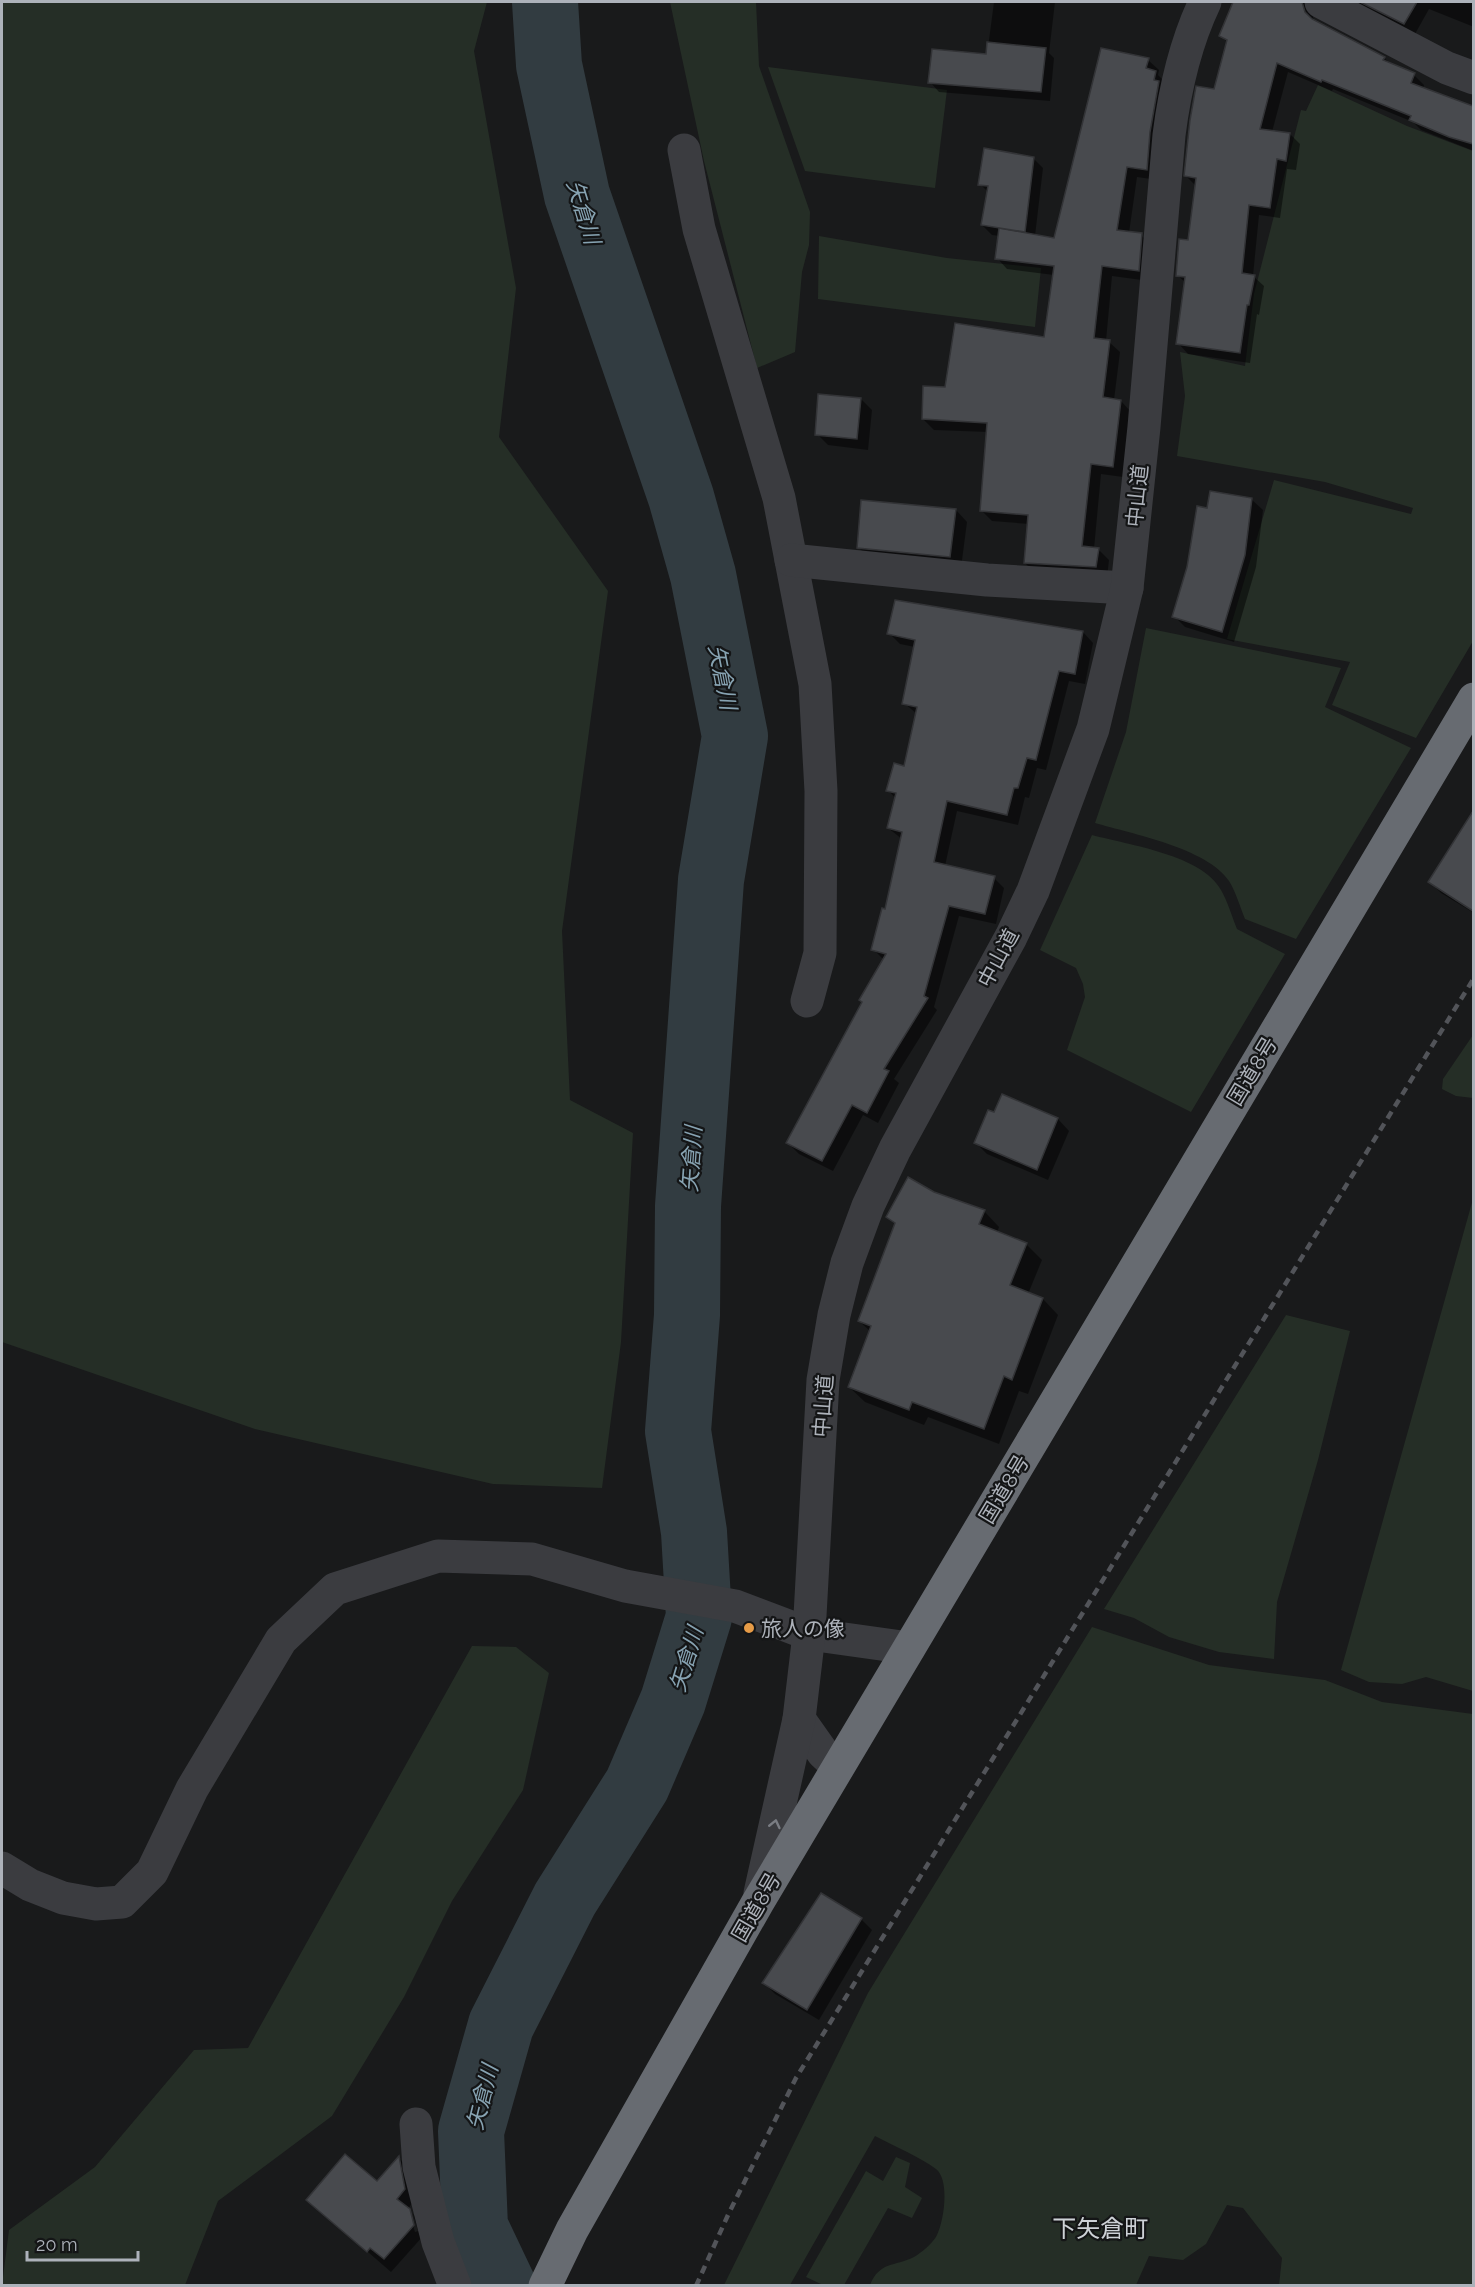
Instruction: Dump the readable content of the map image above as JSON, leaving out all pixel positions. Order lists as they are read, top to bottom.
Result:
{
  "streets": {
    "highway": ["国道8号"],
    "street": ["中山道"]
  },
  "crossings": [
    ["中山道", "国道8号"]
  ],
  "districts": ["下矢倉町"],
  "water": ["矢倉川"],
  "places": ["旅人の像"],
  "scale_bar": "20 m"
}
